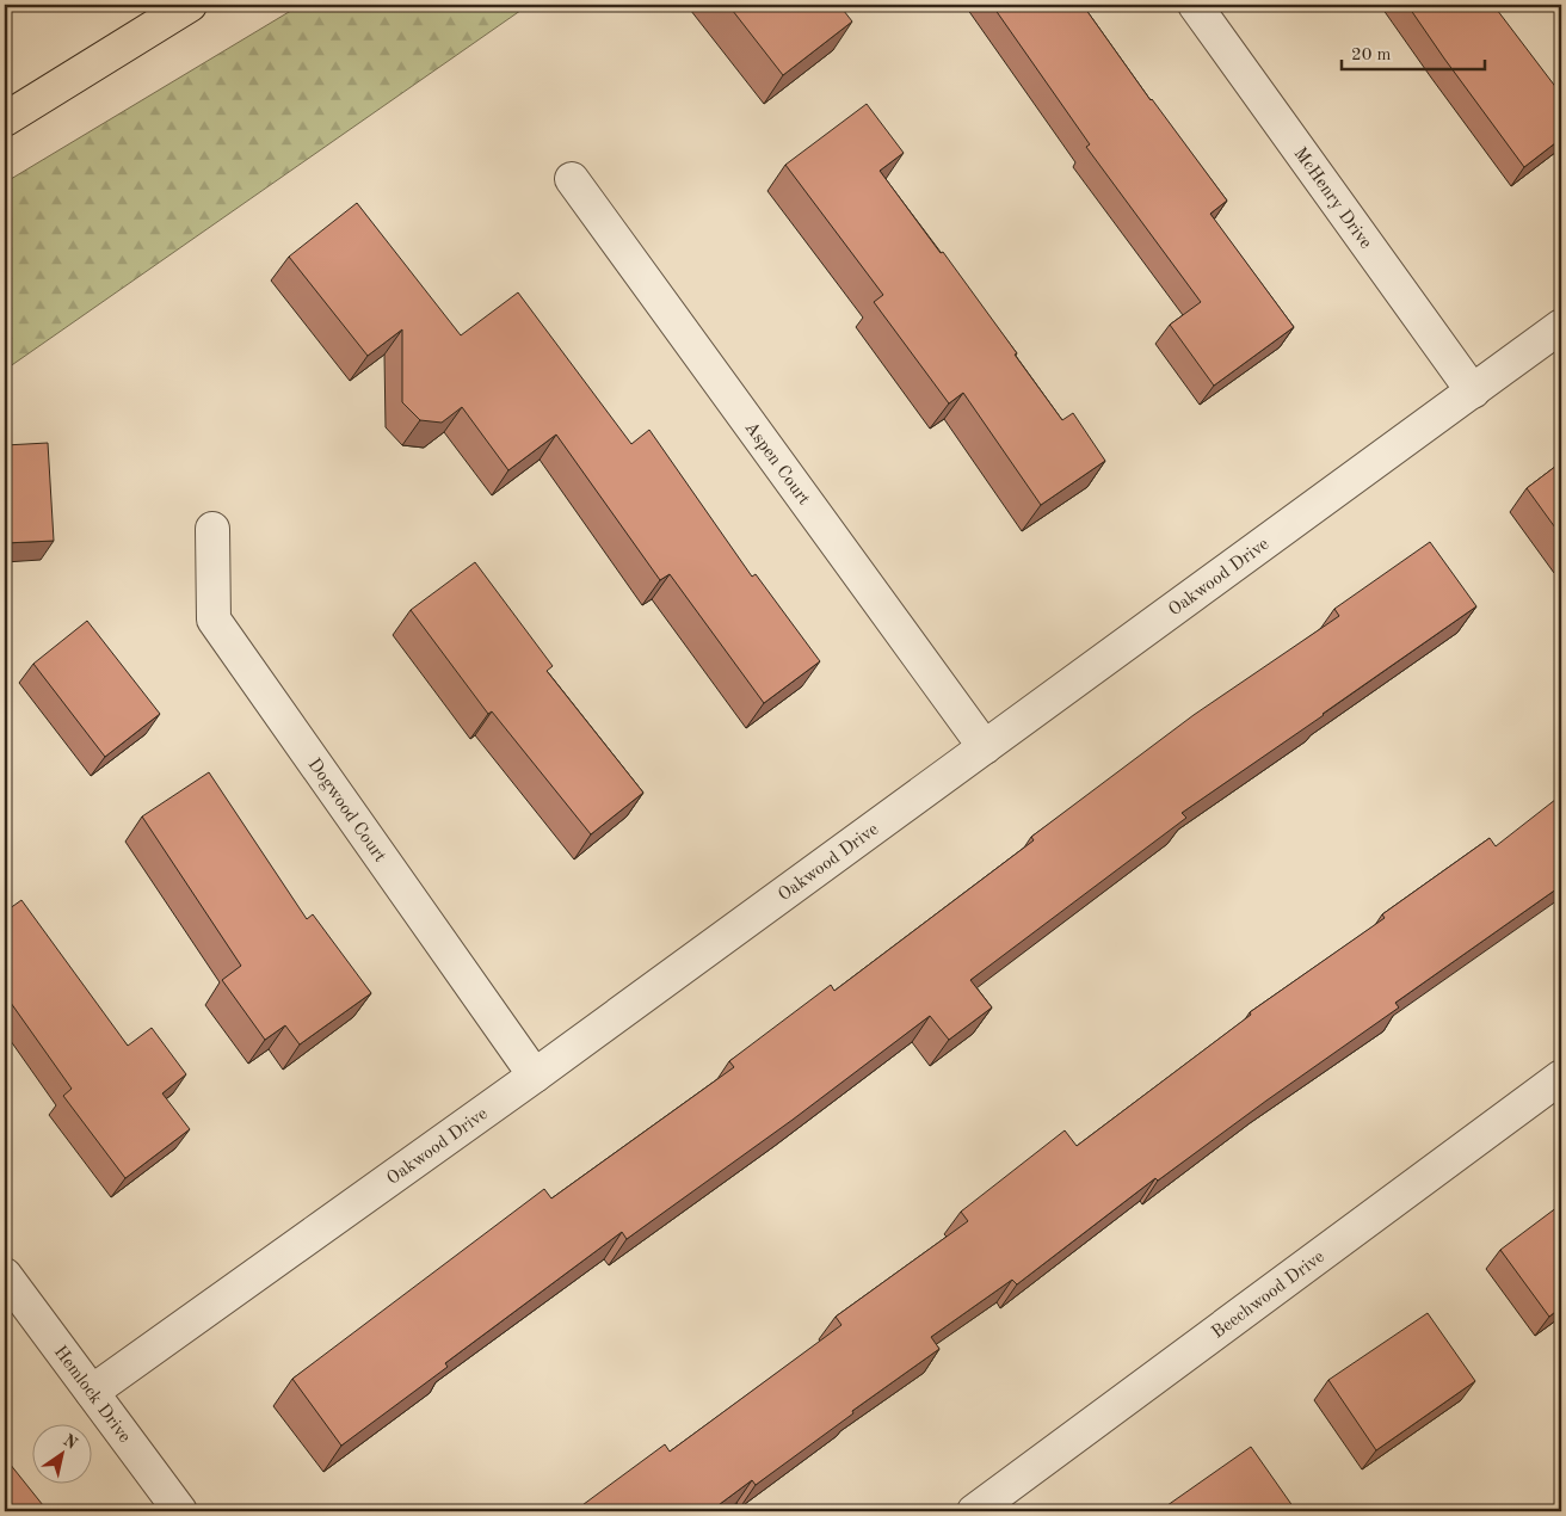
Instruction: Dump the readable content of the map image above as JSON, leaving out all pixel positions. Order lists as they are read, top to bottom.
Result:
{
  "streets": {
    "street": [
      "McHenry Drive",
      "Aspen Court",
      "Oakwood Drive",
      "Dogwood Court",
      "Beechwood Drive",
      "Hemlock Drive"
    ]
  },
  "crossings": [
    ["McHenry Drive", "Oakwood Drive"],
    ["Aspen Court", "Oakwood Drive"],
    ["Oakwood Drive", "Dogwood Court"],
    ["Oakwood Drive", "Hemlock Drive"]
  ],
  "scale_bar": "20 m",
  "north": "top right"
}
